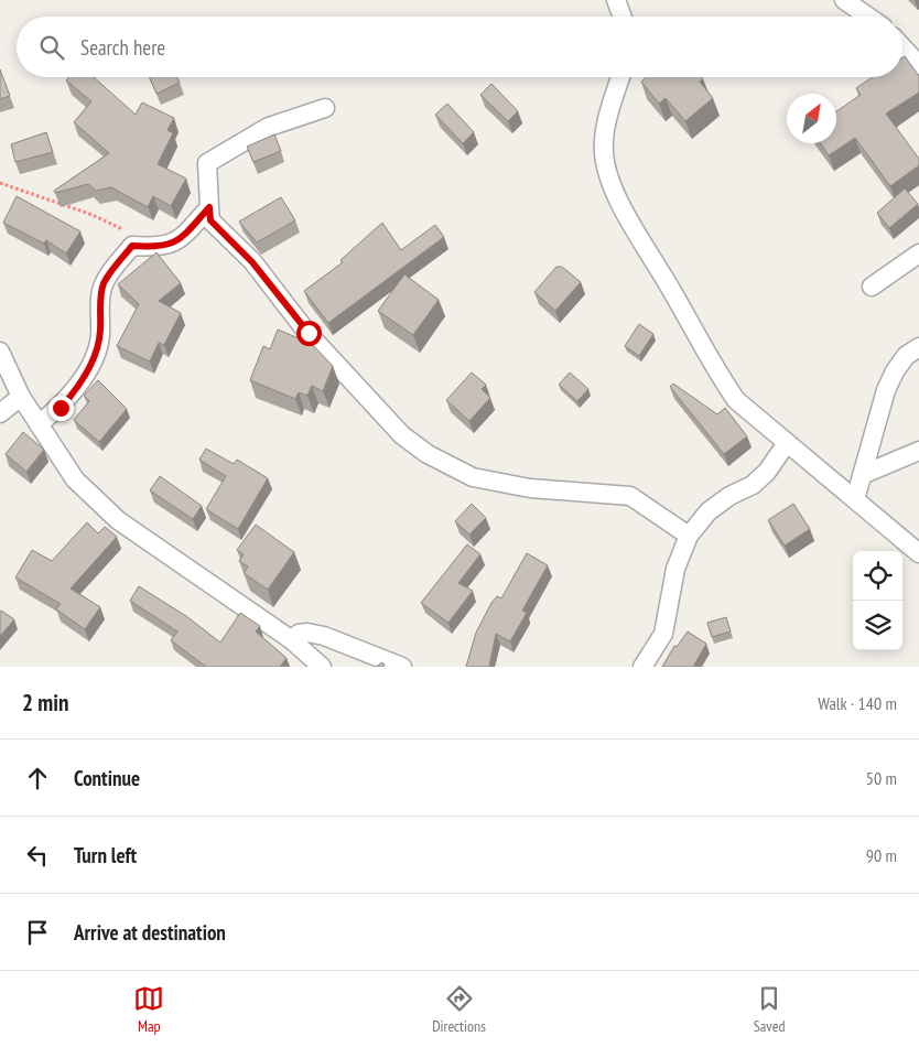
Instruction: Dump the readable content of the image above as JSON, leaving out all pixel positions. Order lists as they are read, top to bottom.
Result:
{
  "north": "top right",
  "page": {
    "search": "Search here",
    "heading": ["2 min", "Walk · 140 m"],
    "list": [
      ["Continue", "50 m"],
      ["Turn left", "90 m"],
      "Arrive at destination"
    ],
    "nav": ["Map", "Directions", "Saved"]
  }
}
